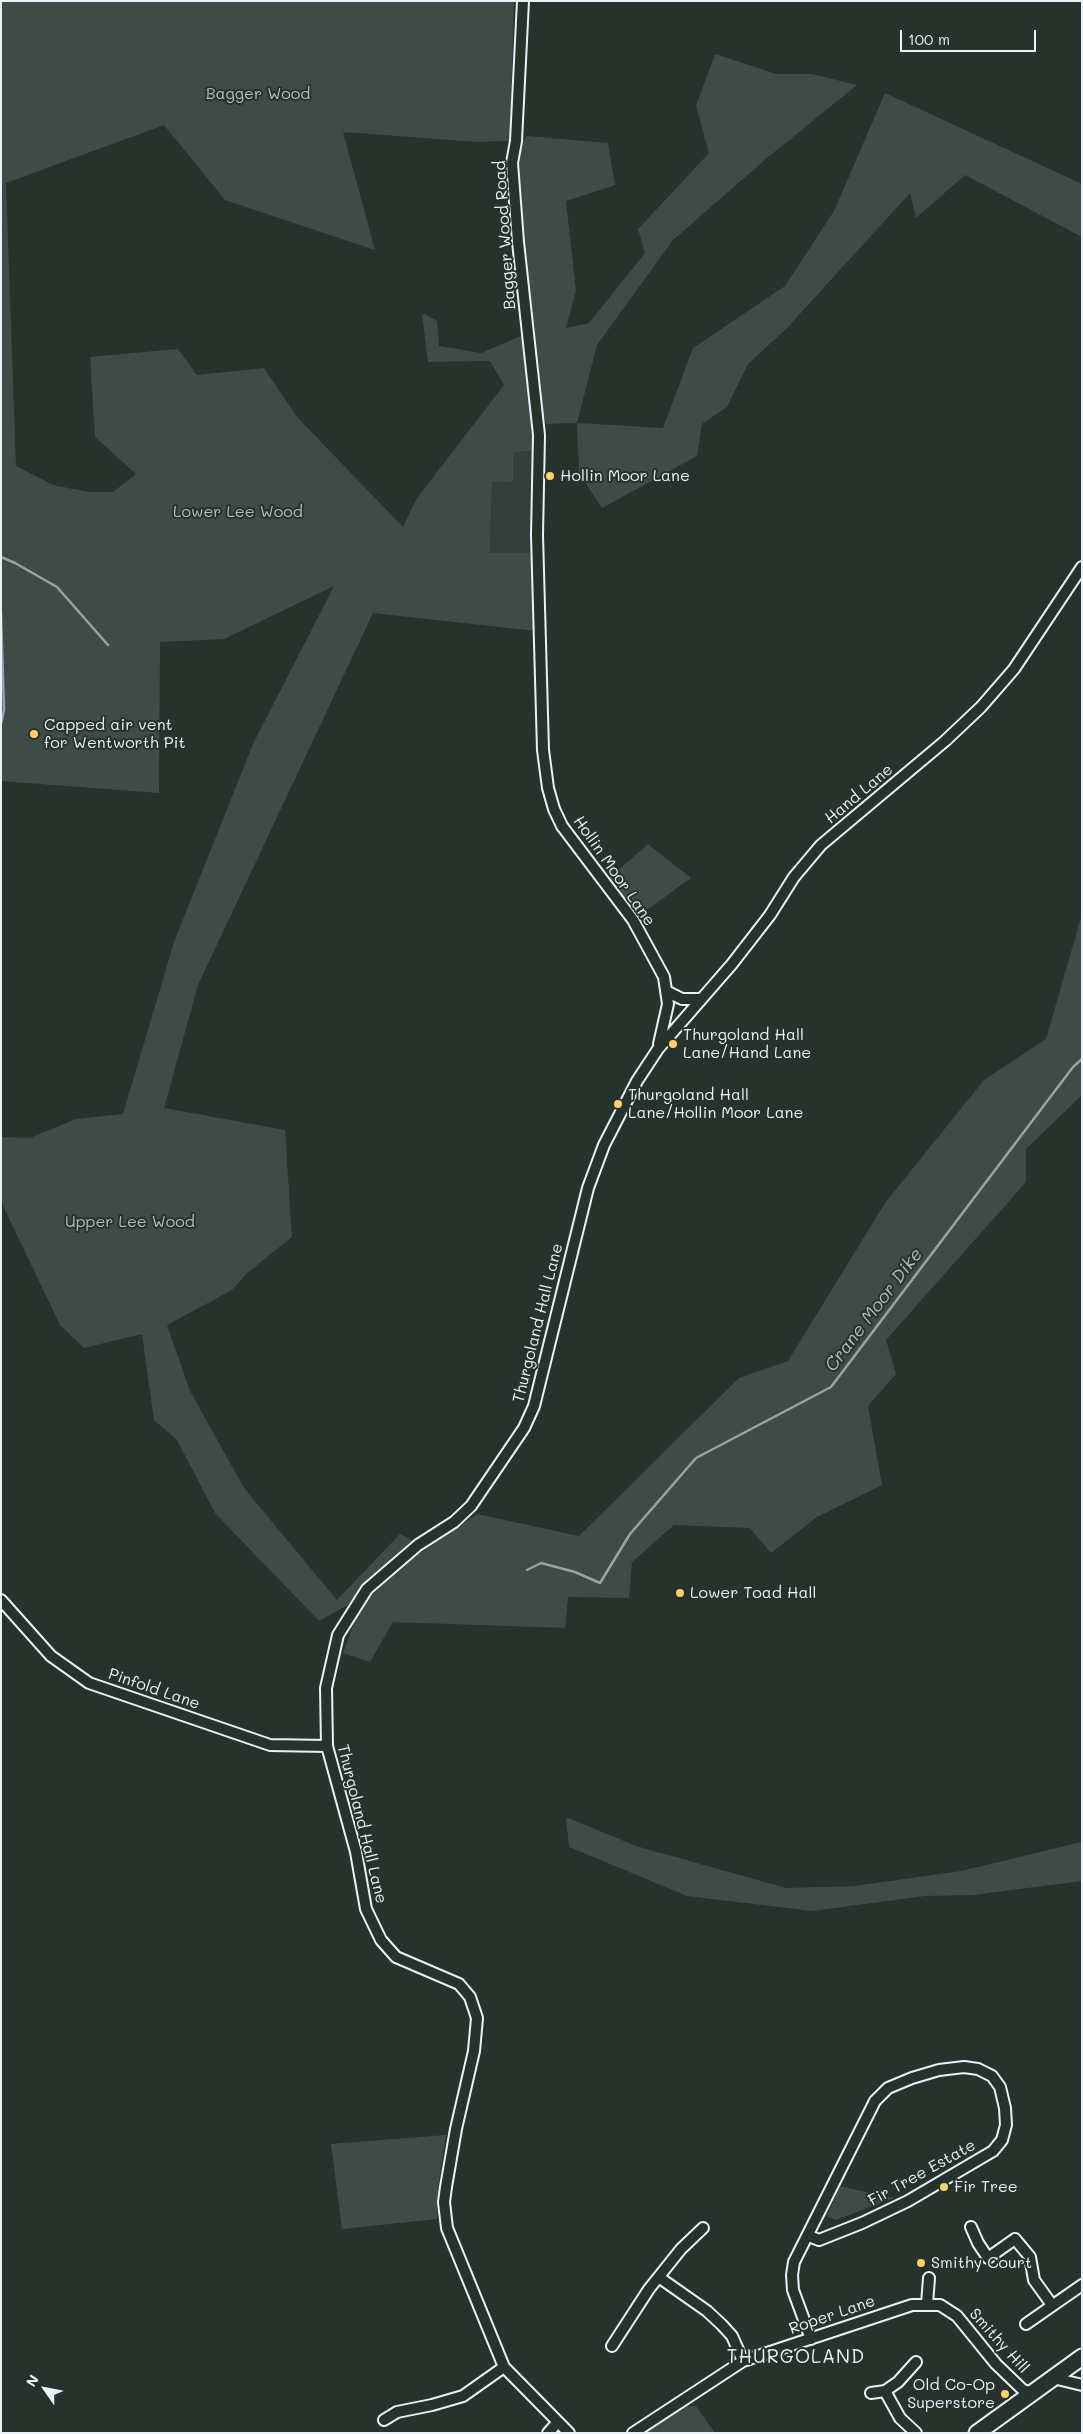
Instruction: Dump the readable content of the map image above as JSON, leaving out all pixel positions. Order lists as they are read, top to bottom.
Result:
{
  "streets": {
    "street": [
      "Bagger Wood Road",
      "Hand Lane",
      "Hollin Moor Lane",
      "Thurgoland Hall Lane",
      "Pinfold Lane",
      "Fir Tree Estate",
      "Roper Lane",
      "Smithy Hill"
    ]
  },
  "crossings": [
    ["Bagger Wood Road", "Hollin Moor Lane"],
    ["Hand Lane", "Hollin Moor Lane"],
    ["Hand Lane", "Thurgoland Hall Lane"],
    ["Hollin Moor Lane", "Thurgoland Hall Lane"],
    ["Thurgoland Hall Lane", "Pinfold Lane"],
    ["Fir Tree Estate", "Roper Lane"],
    ["Roper Lane", "Smithy Hill"]
  ],
  "districts": ["THURGOLAND"],
  "water": ["Crane Moor Dike"],
  "parks": ["Bagger Wood", "Lower Lee Wood", "Upper Lee Wood"],
  "places": [
    "Hollin Moor Lane",
    "Capped air vent for Wentworth Pit",
    "Thurgoland Hall Lane/Hand Lane",
    "Thurgoland Hall Lane/Hollin Moor Lane",
    "Lower Toad Hall",
    "Fir Tree",
    "Smithy Court",
    "Old Co-Op Superstore"
  ],
  "scale_bar": "100 m",
  "north": "top left"
}
